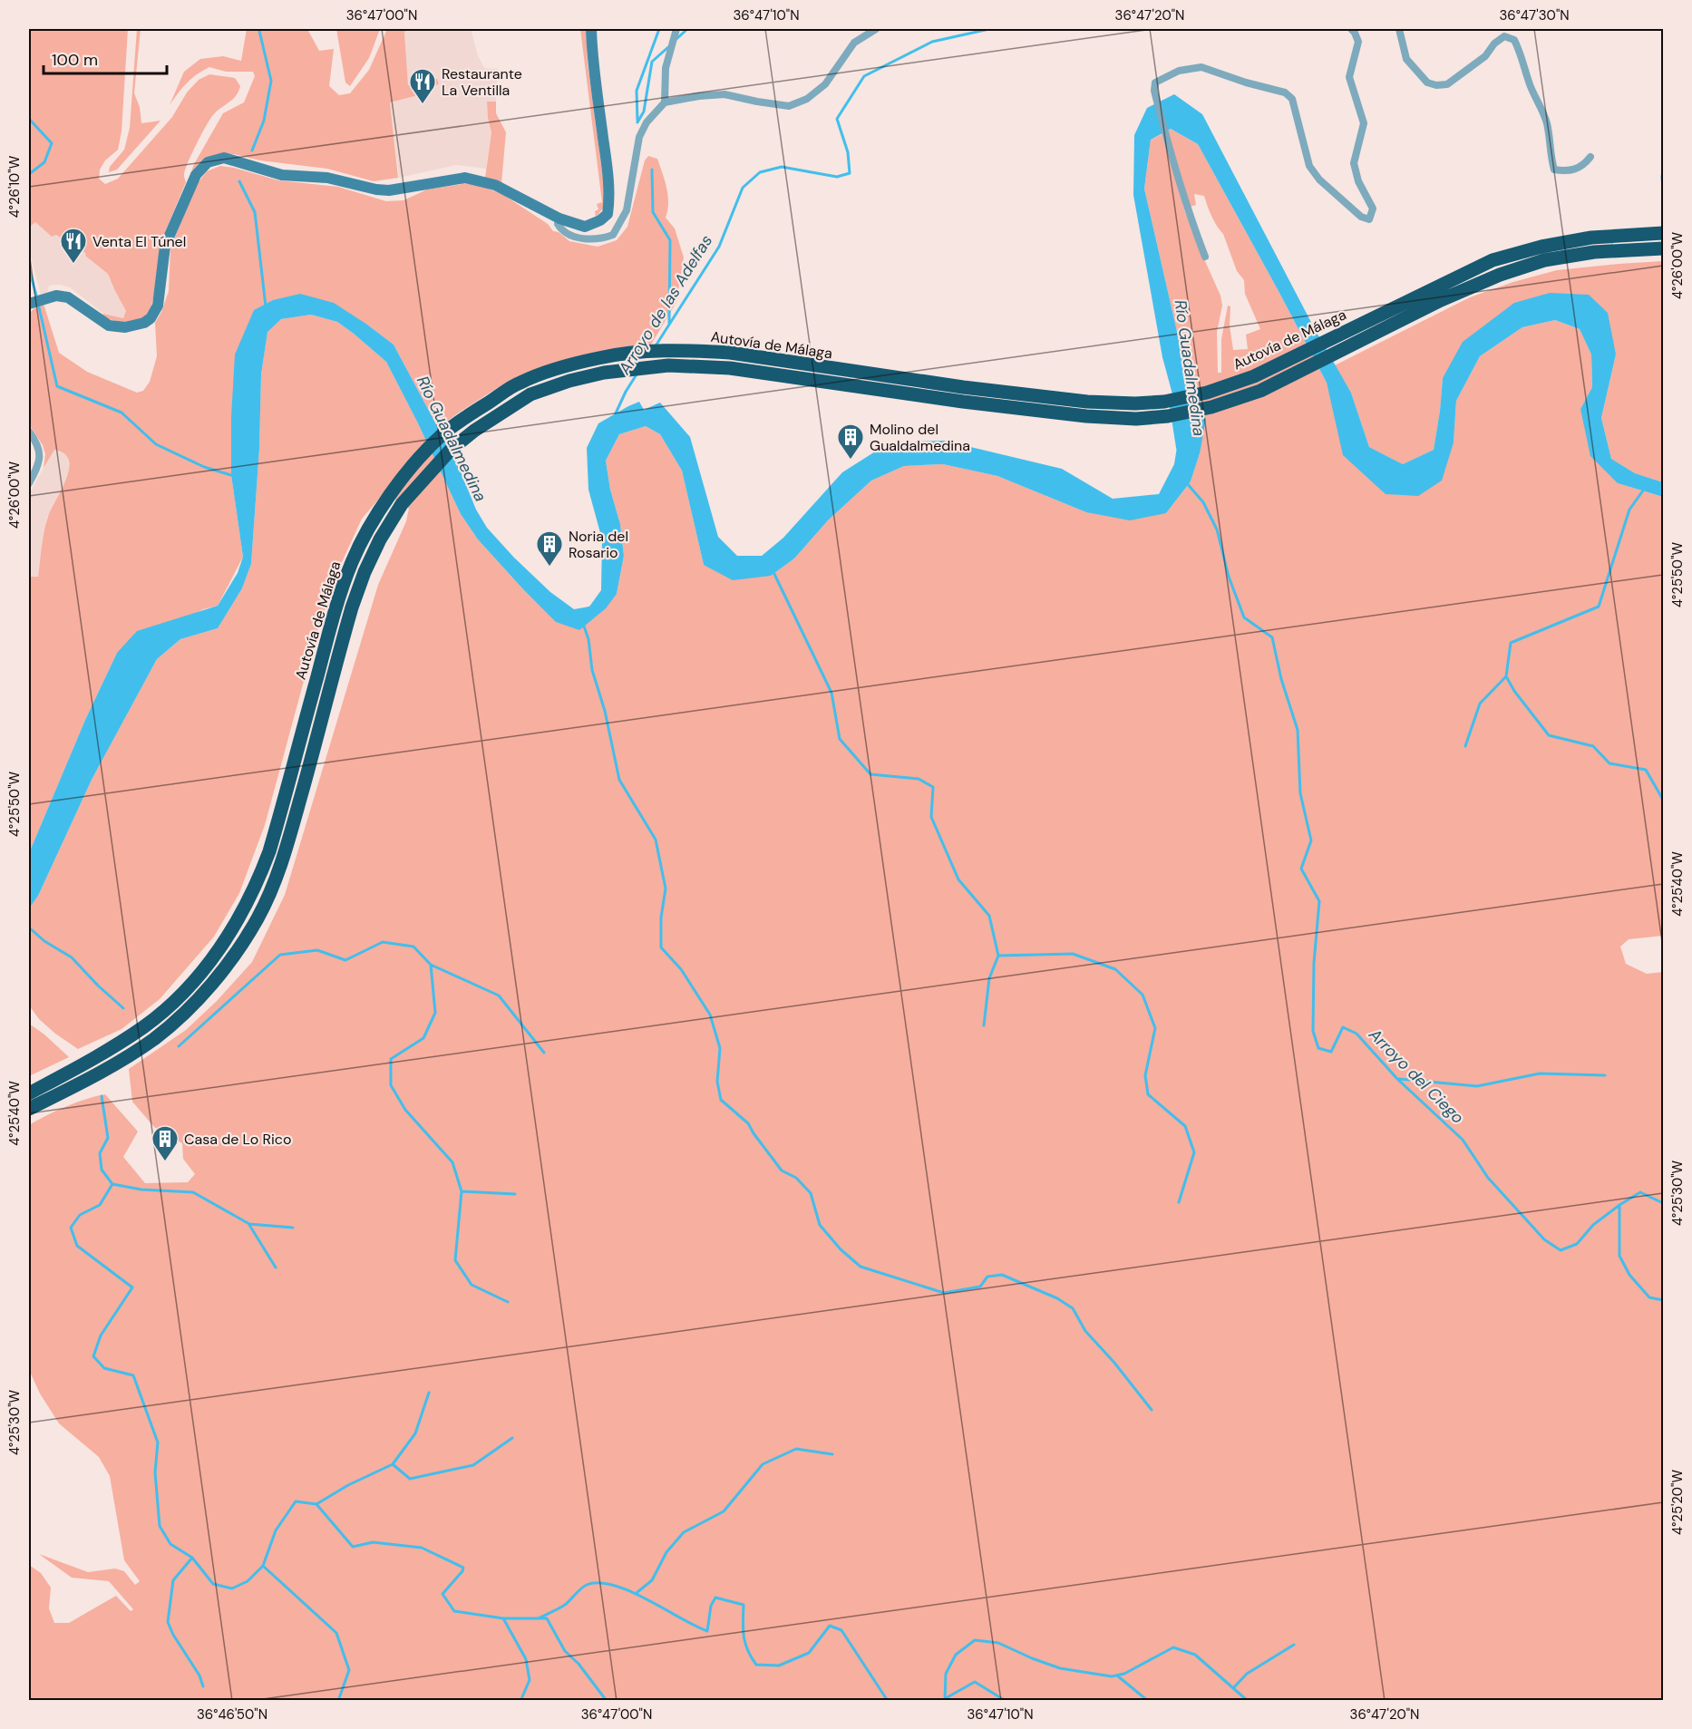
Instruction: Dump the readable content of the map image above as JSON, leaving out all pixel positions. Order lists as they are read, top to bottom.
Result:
{
  "streets": {
    "highway": ["Autovía de Málaga"]
  },
  "water": ["Arroyo de las Adelfas", "Río Guadalmedina", "Arroyo del Ciego"],
  "places": {
    "restaurant": ["Restaurante La Ventilla", "Venta El Túnel"],
    "building": ["Molino del Gualdalmedina", "Noria del Rosario", "Casa de Lo Rico"]
  },
  "scale_bar": "100 m",
  "coordinates": [
    "36°47'00\"N",
    "36°47'10\"N",
    "36°47'20\"N",
    "36°47'30\"N",
    "4°26'10\"W",
    "4°26'00\"W",
    "4°25'50\"W",
    "4°25'40\"W",
    "4°25'30\"W",
    "4°25'20\"W",
    "36°46'50\"N"
  ]
}
